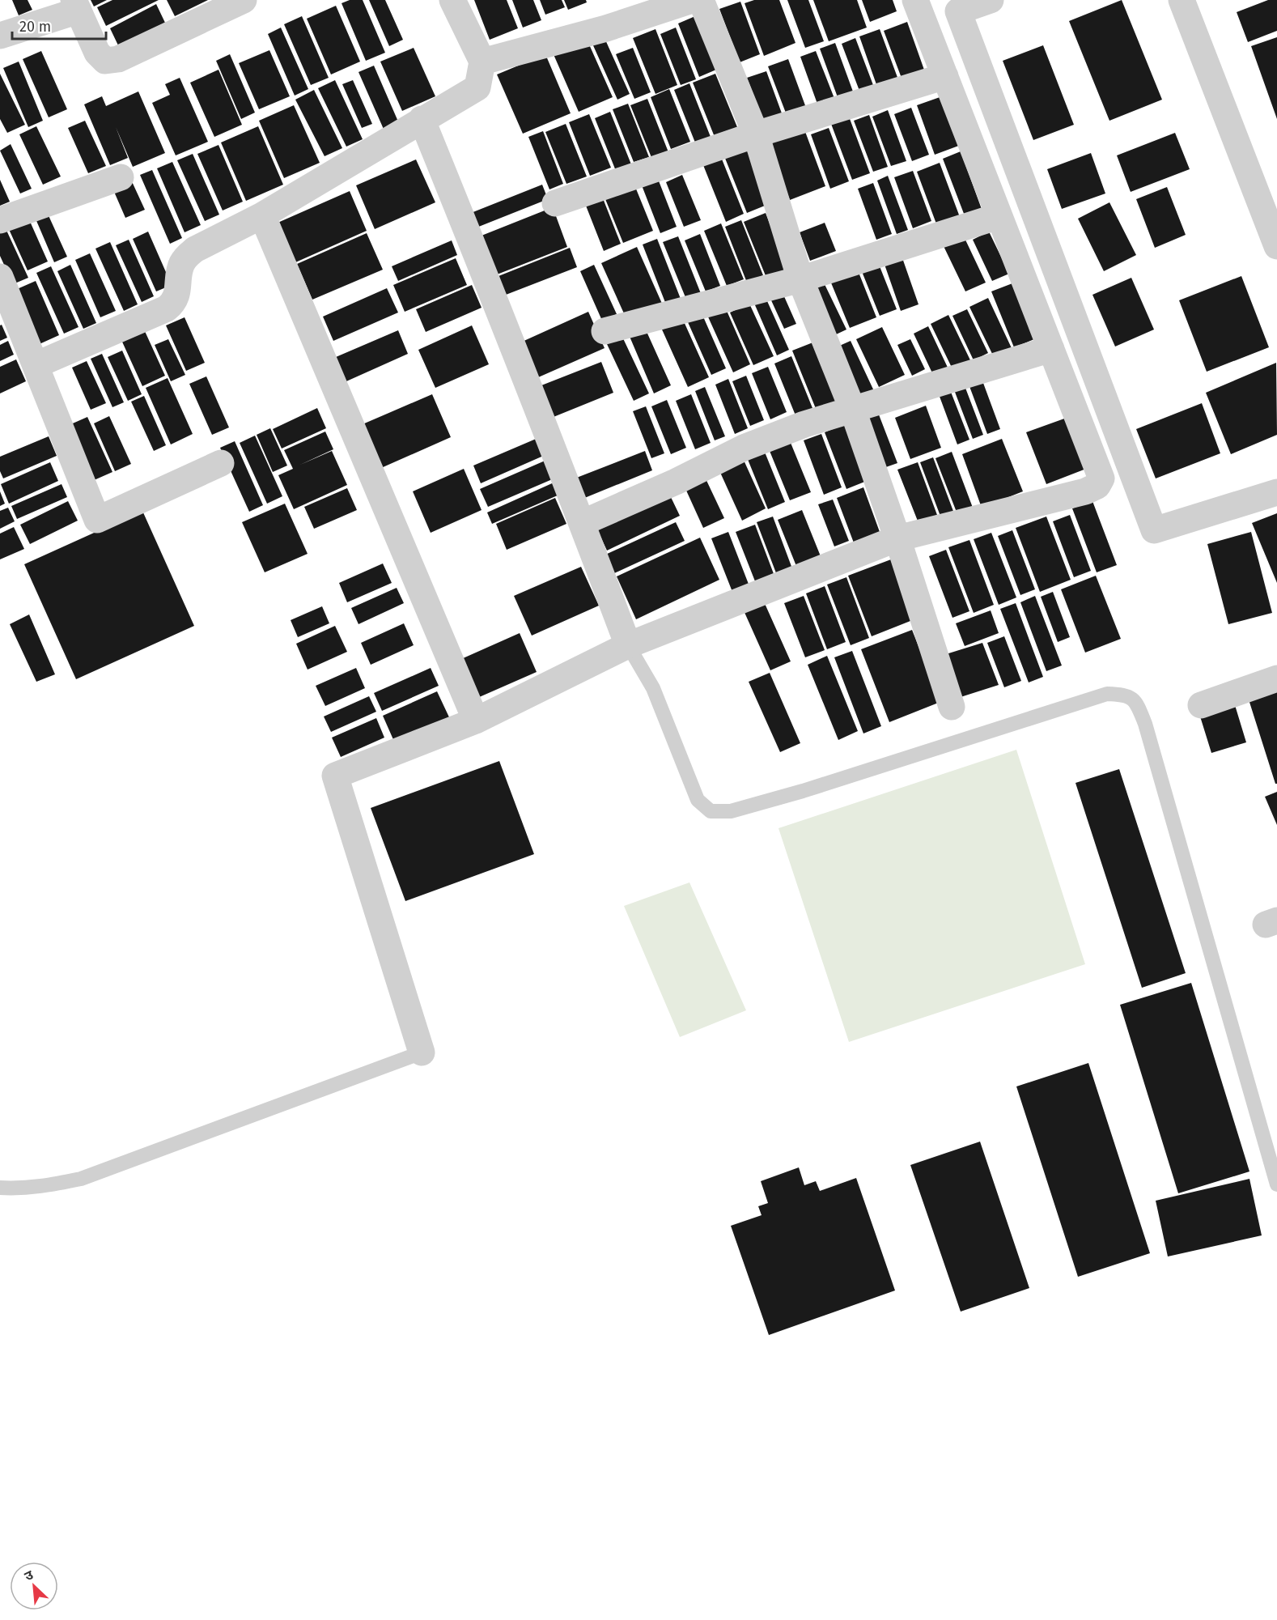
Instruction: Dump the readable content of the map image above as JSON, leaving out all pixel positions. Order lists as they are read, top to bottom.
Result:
{
  "scale_bar": "20 m",
  "north": "top left"
}
